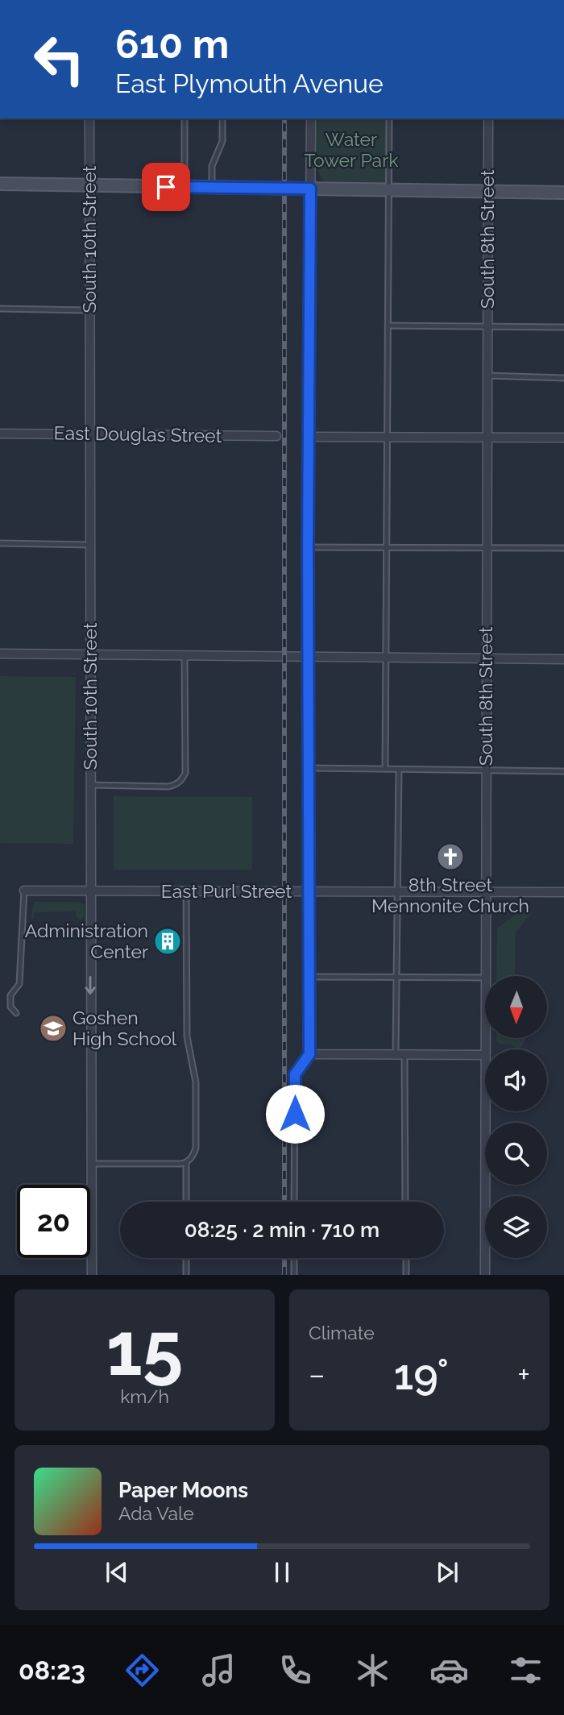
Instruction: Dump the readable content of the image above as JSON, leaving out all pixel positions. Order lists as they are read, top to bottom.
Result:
{
  "streets": {
    "street": [
      "South 10th Street",
      "South 8th Street",
      "East Douglas Street",
      "East Purl Street"
    ]
  },
  "crossings": [
    ["South 10th Street", "East Douglas Street"],
    ["South 10th Street", "East Purl Street"],
    ["South 8th Street", "East Purl Street"]
  ],
  "parks": ["Water Tower Park"],
  "places": {
    "church": ["8th Street Mennonite Church"],
    "building": ["Administration Center"],
    "school or university": ["Goshen High School"]
  },
  "north": "bottom",
  "page": {
    "turn": ["610 m", "East Plymouth Avenue"],
    "limit": "20",
    "trip": "08:25 · 2 min · 710 m",
    "tile": [
      ["15", "km/h"],
      "Climate"
    ],
    "heat": ["−", "19°", "+"],
    "song": ["Paper Moons", "Ada Vale"],
    "tabs": "08:23"
  }
}
